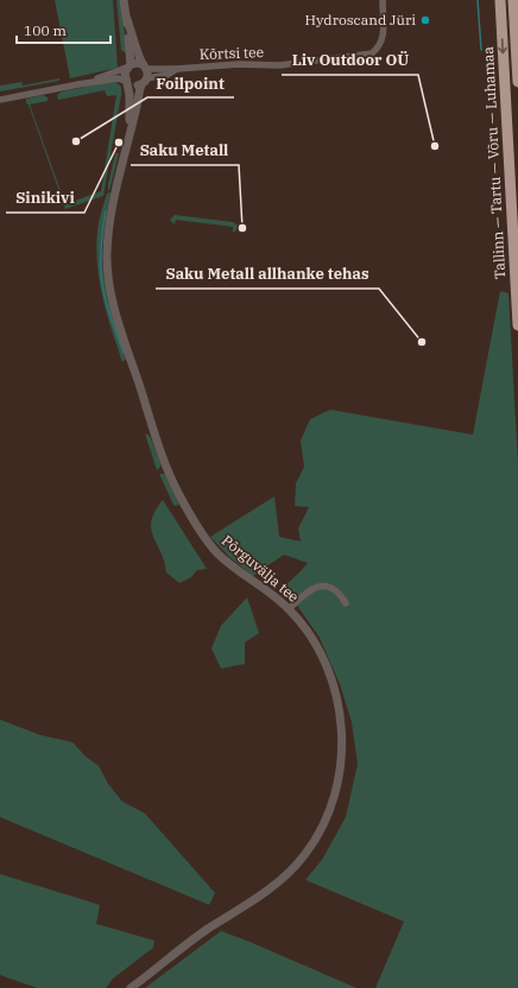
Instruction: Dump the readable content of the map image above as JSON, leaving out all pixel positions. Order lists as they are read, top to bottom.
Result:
{
  "streets": {
    "highway": ["Tallinn — Tartu — Võru — Luhamaa"],
    "street": ["Kõrtsi tee", "Põrguvälja tee"]
  },
  "crossings": [
    ["Kõrtsi tee", "Põrguvälja tee"]
  ],
  "one_way": ["Tallinn — Tartu — Võru — Luhamaa"],
  "places": [
    "Hydroscand Jüri",
    "Foilpoint",
    "Sinikivi",
    "Liv Outdoor OÜ",
    "Saku Metall",
    "Saku Metall allhanke tehas"
  ],
  "scale_bar": "100 m"
}
